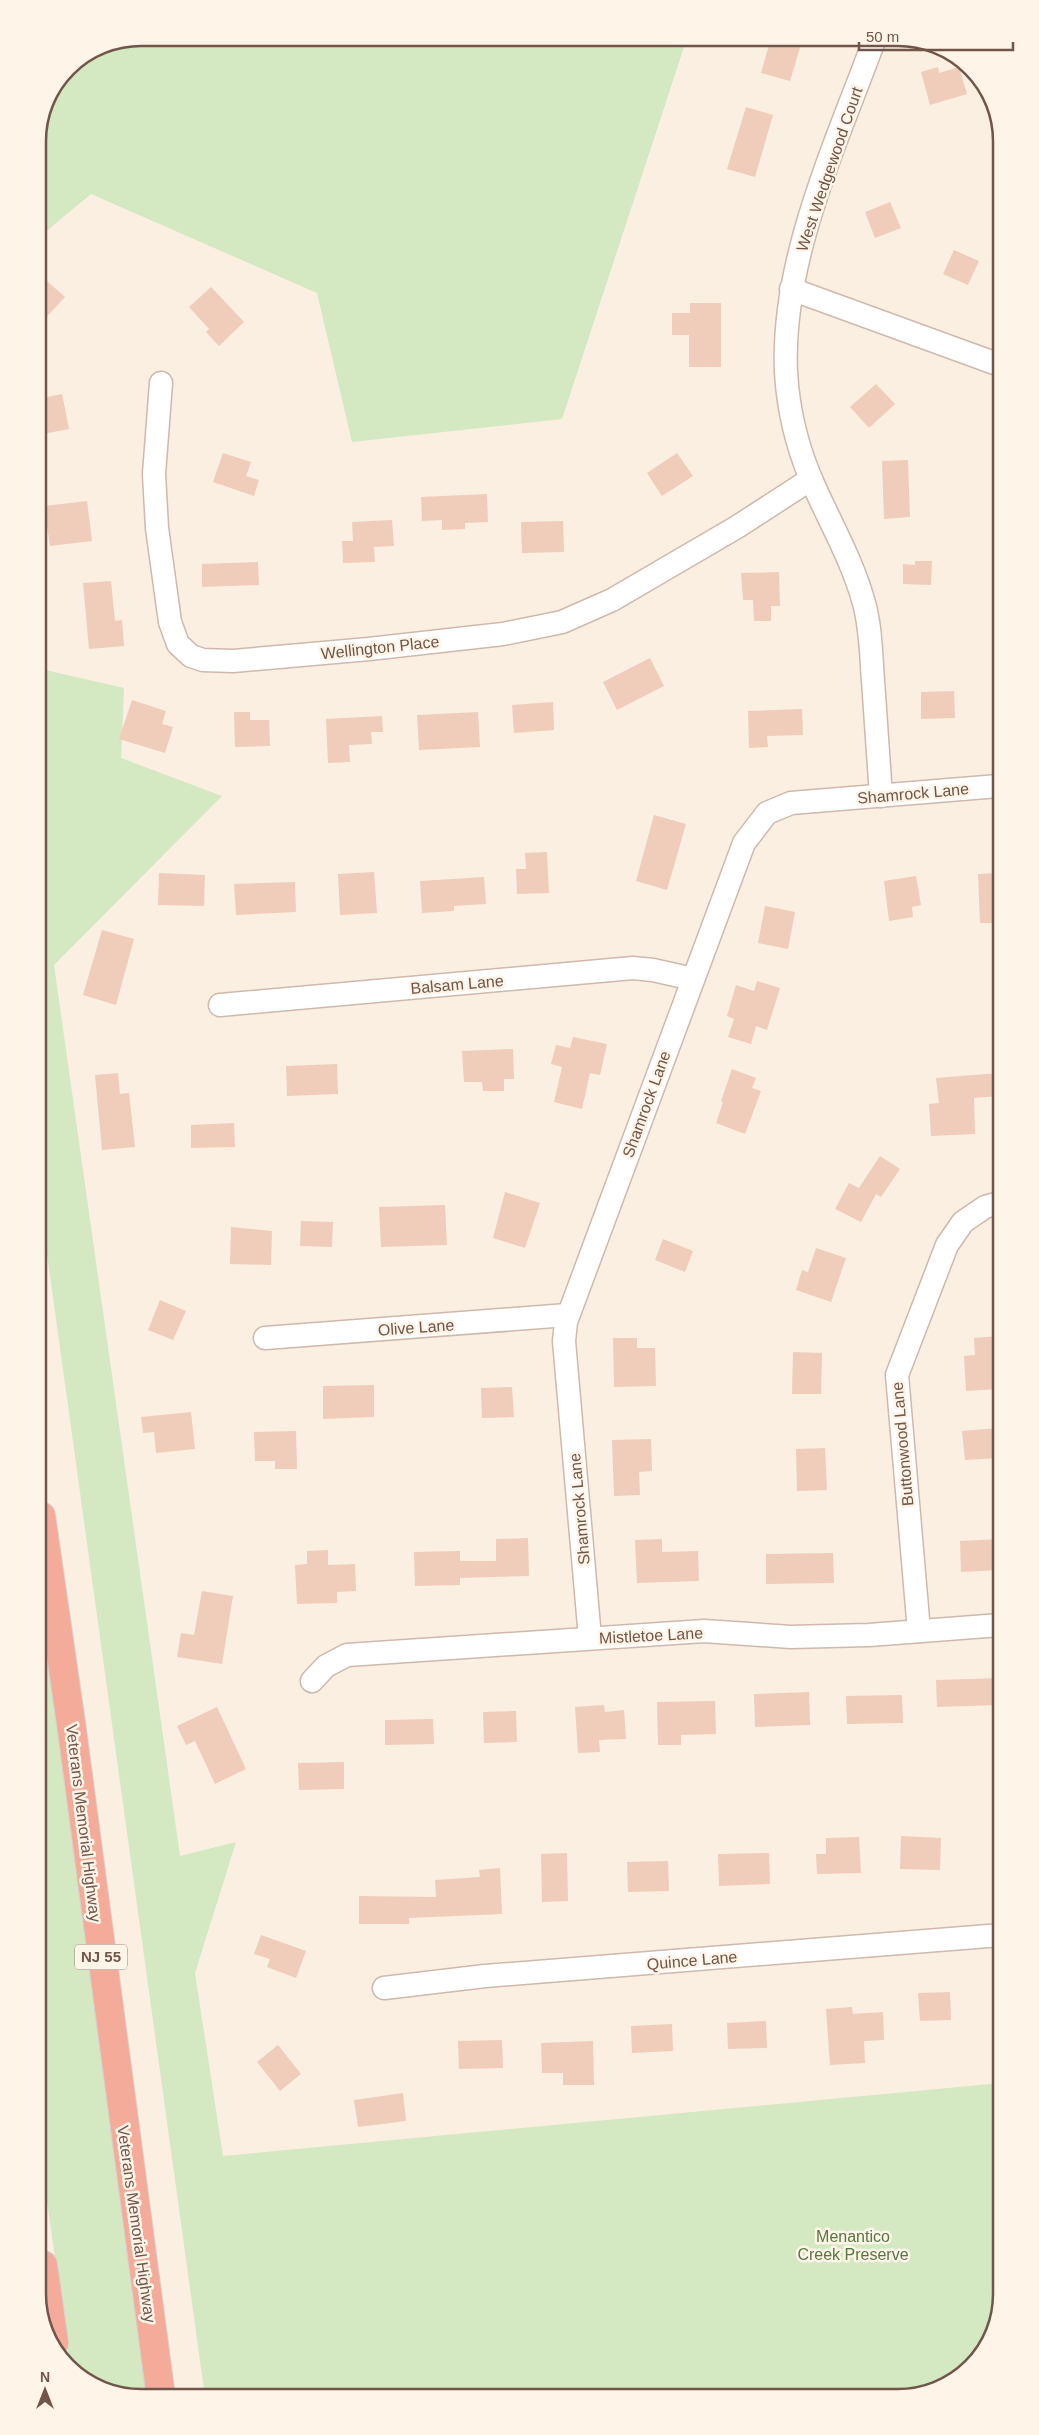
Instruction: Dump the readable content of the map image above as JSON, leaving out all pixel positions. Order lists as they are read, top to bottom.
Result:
{
  "streets": {
    "highway": ["Veterans Memorial Highway", "NJ 55"],
    "street": [
      "West Wedgewood Court",
      "Wellington Place",
      "Shamrock Lane",
      "Balsam Lane",
      "Olive Lane",
      "Buttonwood Lane",
      "Mistletoe Lane",
      "Quince Lane"
    ]
  },
  "crossings": [
    ["West Wedgewood Court", "Wellington Place"],
    ["West Wedgewood Court", "Shamrock Lane"],
    ["Shamrock Lane", "Balsam Lane"],
    ["Shamrock Lane", "Olive Lane"],
    ["Shamrock Lane", "Mistletoe Lane"],
    ["Buttonwood Lane", "Mistletoe Lane"]
  ],
  "parks": ["Menantico Creek Preserve"],
  "scale_bar": "50 m",
  "north": "top"
}
